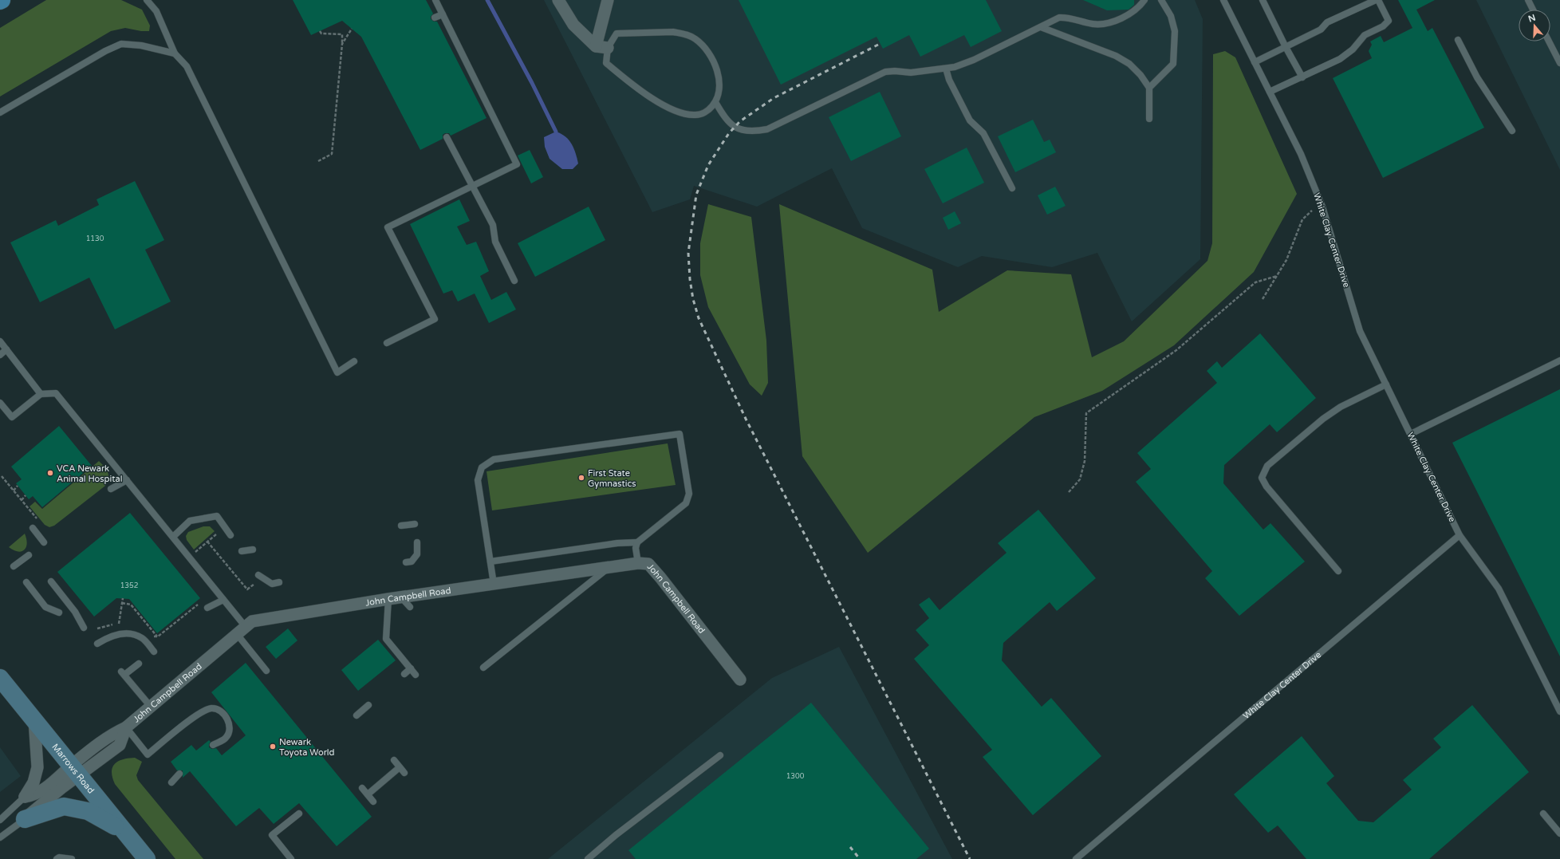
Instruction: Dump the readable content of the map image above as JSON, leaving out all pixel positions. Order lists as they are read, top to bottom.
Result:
{
  "streets": {
    "street": ["John Campbell Road", "Marrows Road"],
    "lane": ["White Clay Center Drive"]
  },
  "places": ["VCA Newark Animal Hospital", "First State Gymnastics", "Newark Toyota World"],
  "house_numbers": ["1130", "1352", "1300"],
  "north": "top"
}
